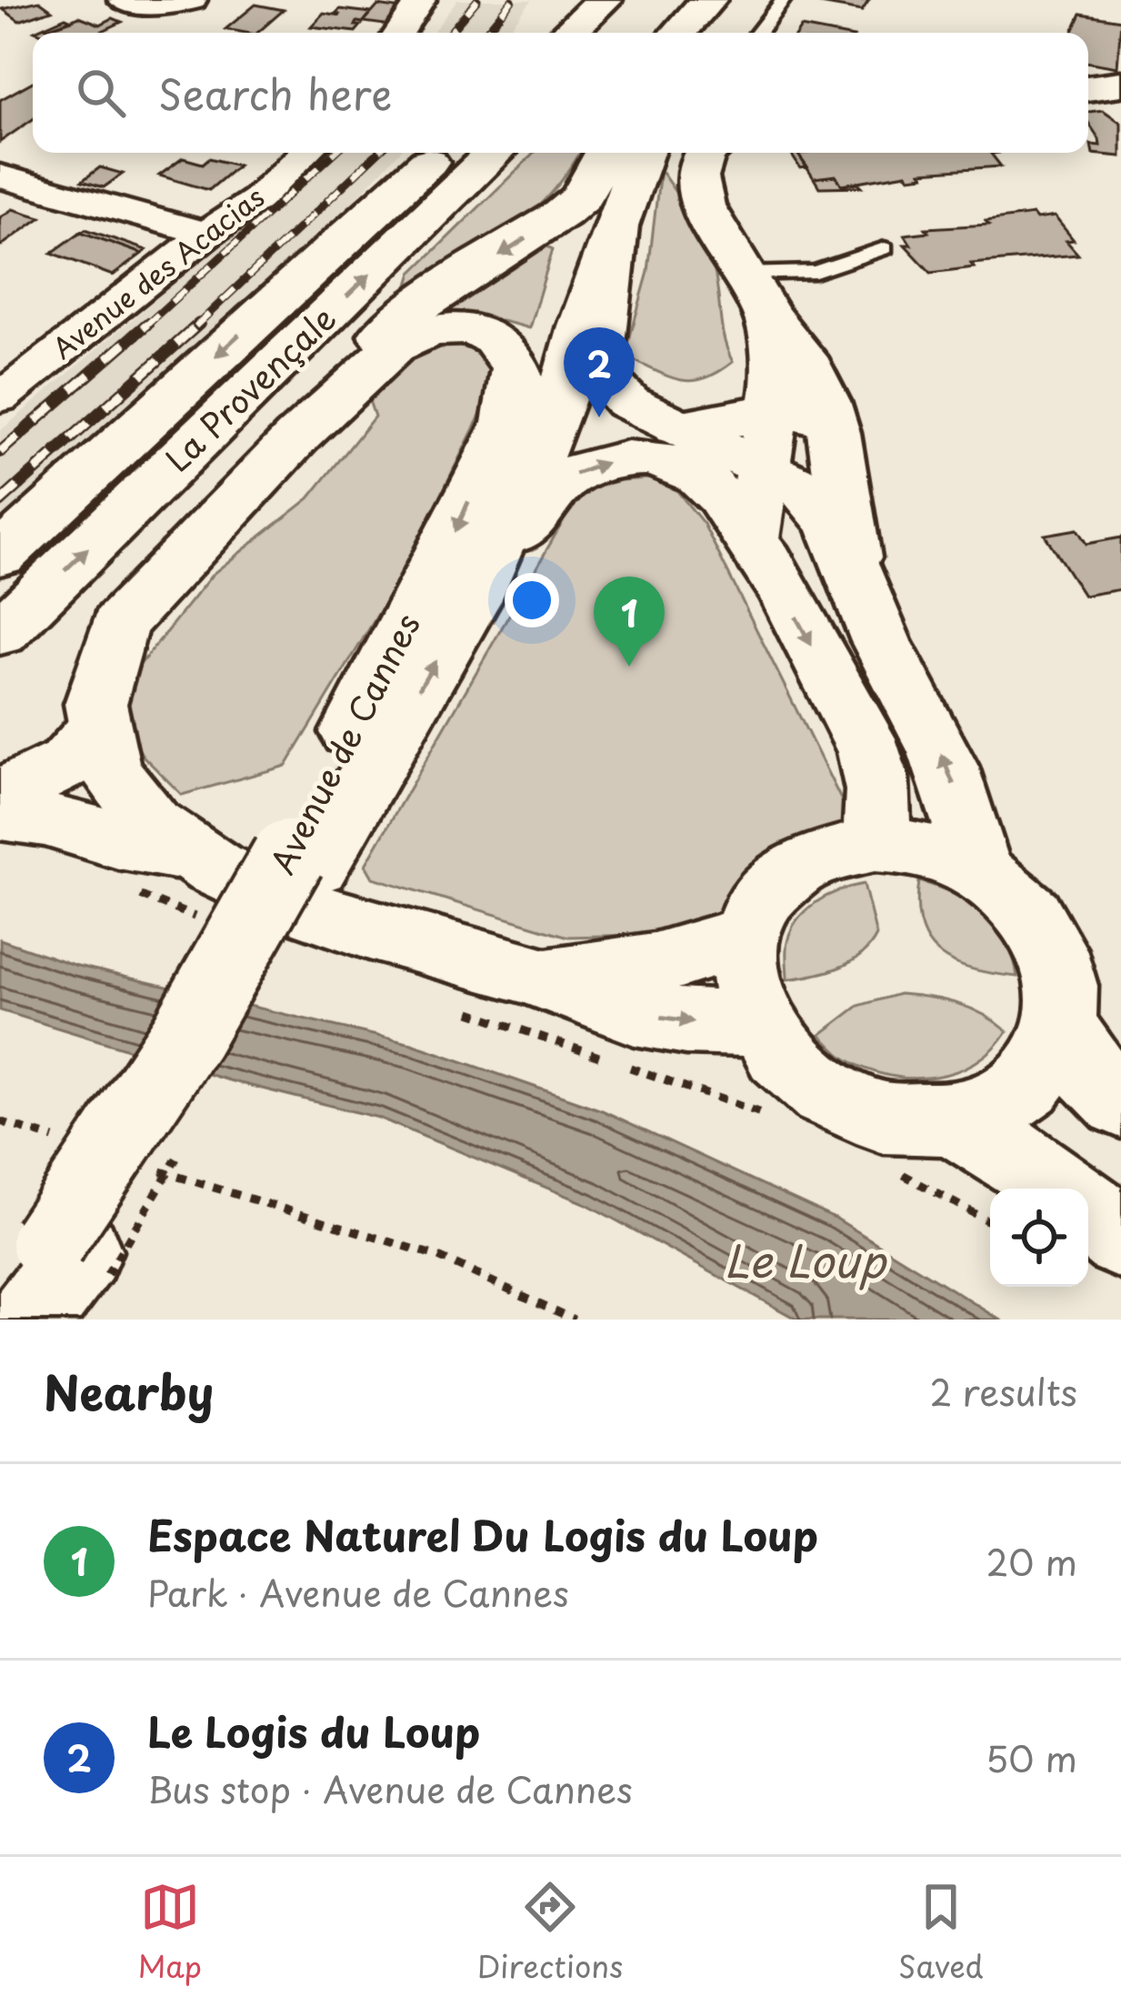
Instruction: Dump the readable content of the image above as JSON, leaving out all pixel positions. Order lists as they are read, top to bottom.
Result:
{
  "streets": {
    "main road": ["La Provençale", "Avenue de Cannes"],
    "street": ["Avenue des Acacias"]
  },
  "water": ["Le Loup"],
  "page": {
    "search": "Search here",
    "pins": ["2", "1"],
    "heading": ["Nearby", "2 results"],
    "list": [
      {
        "mark": "1",
        "name": "Espace Naturel Du Logis du Loup",
        "note": "Park · Avenue de Cannes",
        "value": "20 m"
      },
      {
        "mark": "2",
        "name": "Le Logis du Loup",
        "note": "Bus stop · Avenue de Cannes",
        "value": "50 m"
      }
    ],
    "nav": ["Map", "Directions", "Saved"]
  }
}
